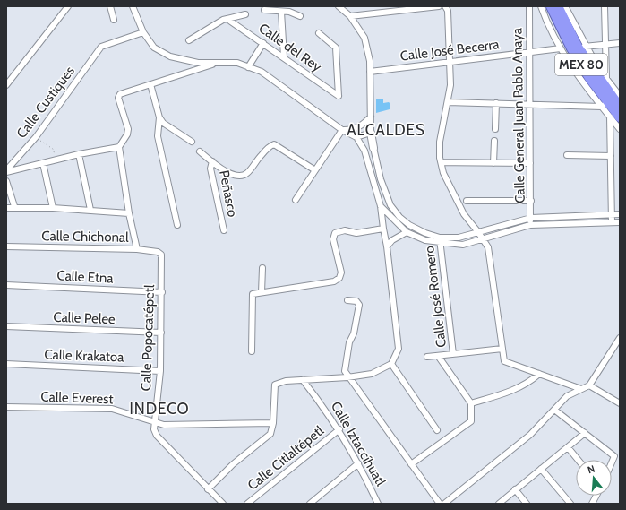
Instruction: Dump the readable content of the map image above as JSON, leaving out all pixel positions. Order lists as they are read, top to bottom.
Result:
{
  "streets": {
    "highway": ["MEX 80"],
    "street": [
      "Calle del Rey",
      "Calle José Becerra",
      "Calle Custiques",
      "Calle General Juan Pablo Anaya",
      "Peñasco",
      "Calle Chichonal",
      "Calle Etna",
      "Calle José Romero",
      "Calle Pelee",
      "Calle Popocatépetl",
      "Calle Krakatoa",
      "Calle Everest",
      "Calle Iztaccíhuatl",
      "Calle Citlaltépetl"
    ]
  },
  "crossings": [
    ["Calle José Becerra", "MEX 80"],
    ["Calle José Becerra", "Calle General Juan Pablo Anaya"],
    ["Calle Chichonal", "Calle Popocatépetl"],
    ["Calle Etna", "Calle Popocatépetl"],
    ["Calle Pelee", "Calle Popocatépetl"],
    ["Calle Popocatépetl", "Calle Krakatoa"],
    ["Calle Popocatépetl", "Calle Everest"],
    ["Calle Iztaccíhuatl", "Calle Citlaltépetl"]
  ],
  "districts": ["ALCALDES", "INDECO"],
  "north": "top"
}
